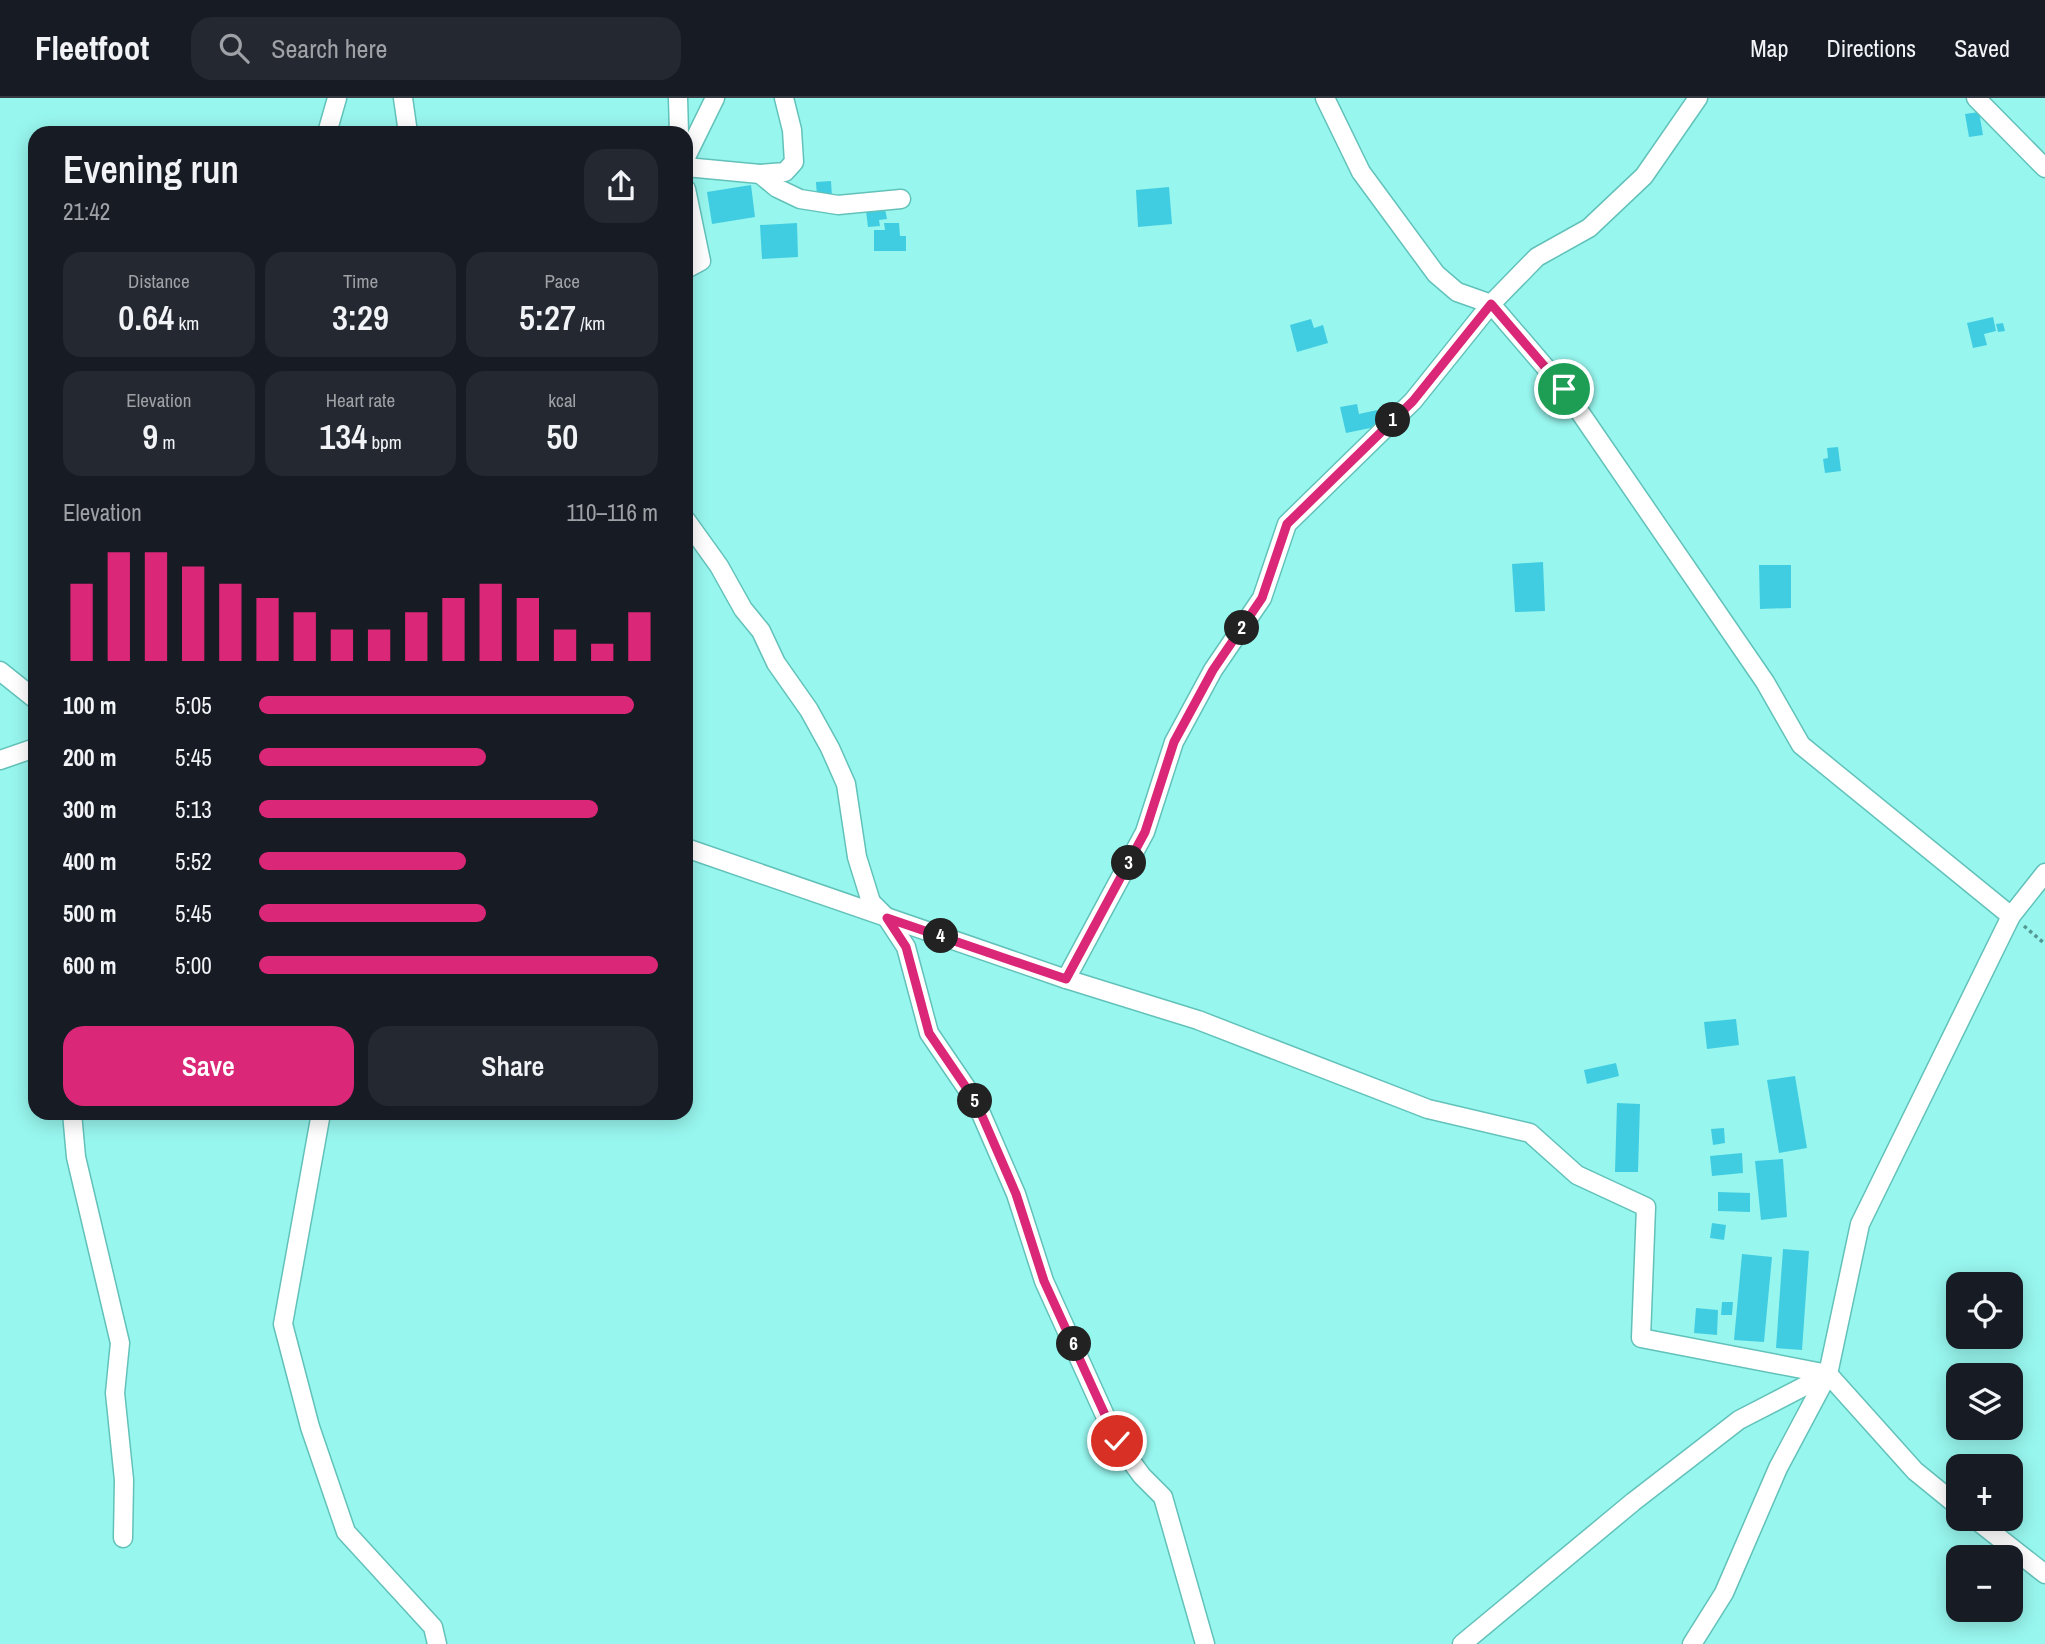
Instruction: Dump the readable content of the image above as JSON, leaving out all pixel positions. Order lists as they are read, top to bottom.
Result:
{
  "page": {
    "header": "Fleetfoot",
    "search": "Search here",
    "nav": ["Map", "Directions", "Saved"],
    "heading": ["Evening run", "21:42"],
    "stats": [
      ["Distance", "0.64 km"],
      ["Time", "3:29"],
      ["Pace", "5:27 /km"],
      ["Elevation", "9 m"],
      ["Heart rate", "134 bpm"],
      ["kcal", "50"]
    ],
    "pins": [
      "1",
      "2",
      "3",
      "4",
      "5",
      "6"
    ],
    "chart": ["Elevation", "110–116 m"],
    "list": [
      {
        "name": "100 m",
        "note": "5:05"
      },
      {
        "name": "200 m",
        "note": "5:45"
      },
      {
        "name": "300 m",
        "note": "5:13"
      },
      {
        "name": "400 m",
        "note": "5:52"
      },
      {
        "name": "500 m",
        "note": "5:45"
      },
      {
        "name": "600 m",
        "note": "5:00"
      }
    ],
    "buttons": ["Save", "Share"],
    "map_buttons": ["+", "−"]
  }
}
